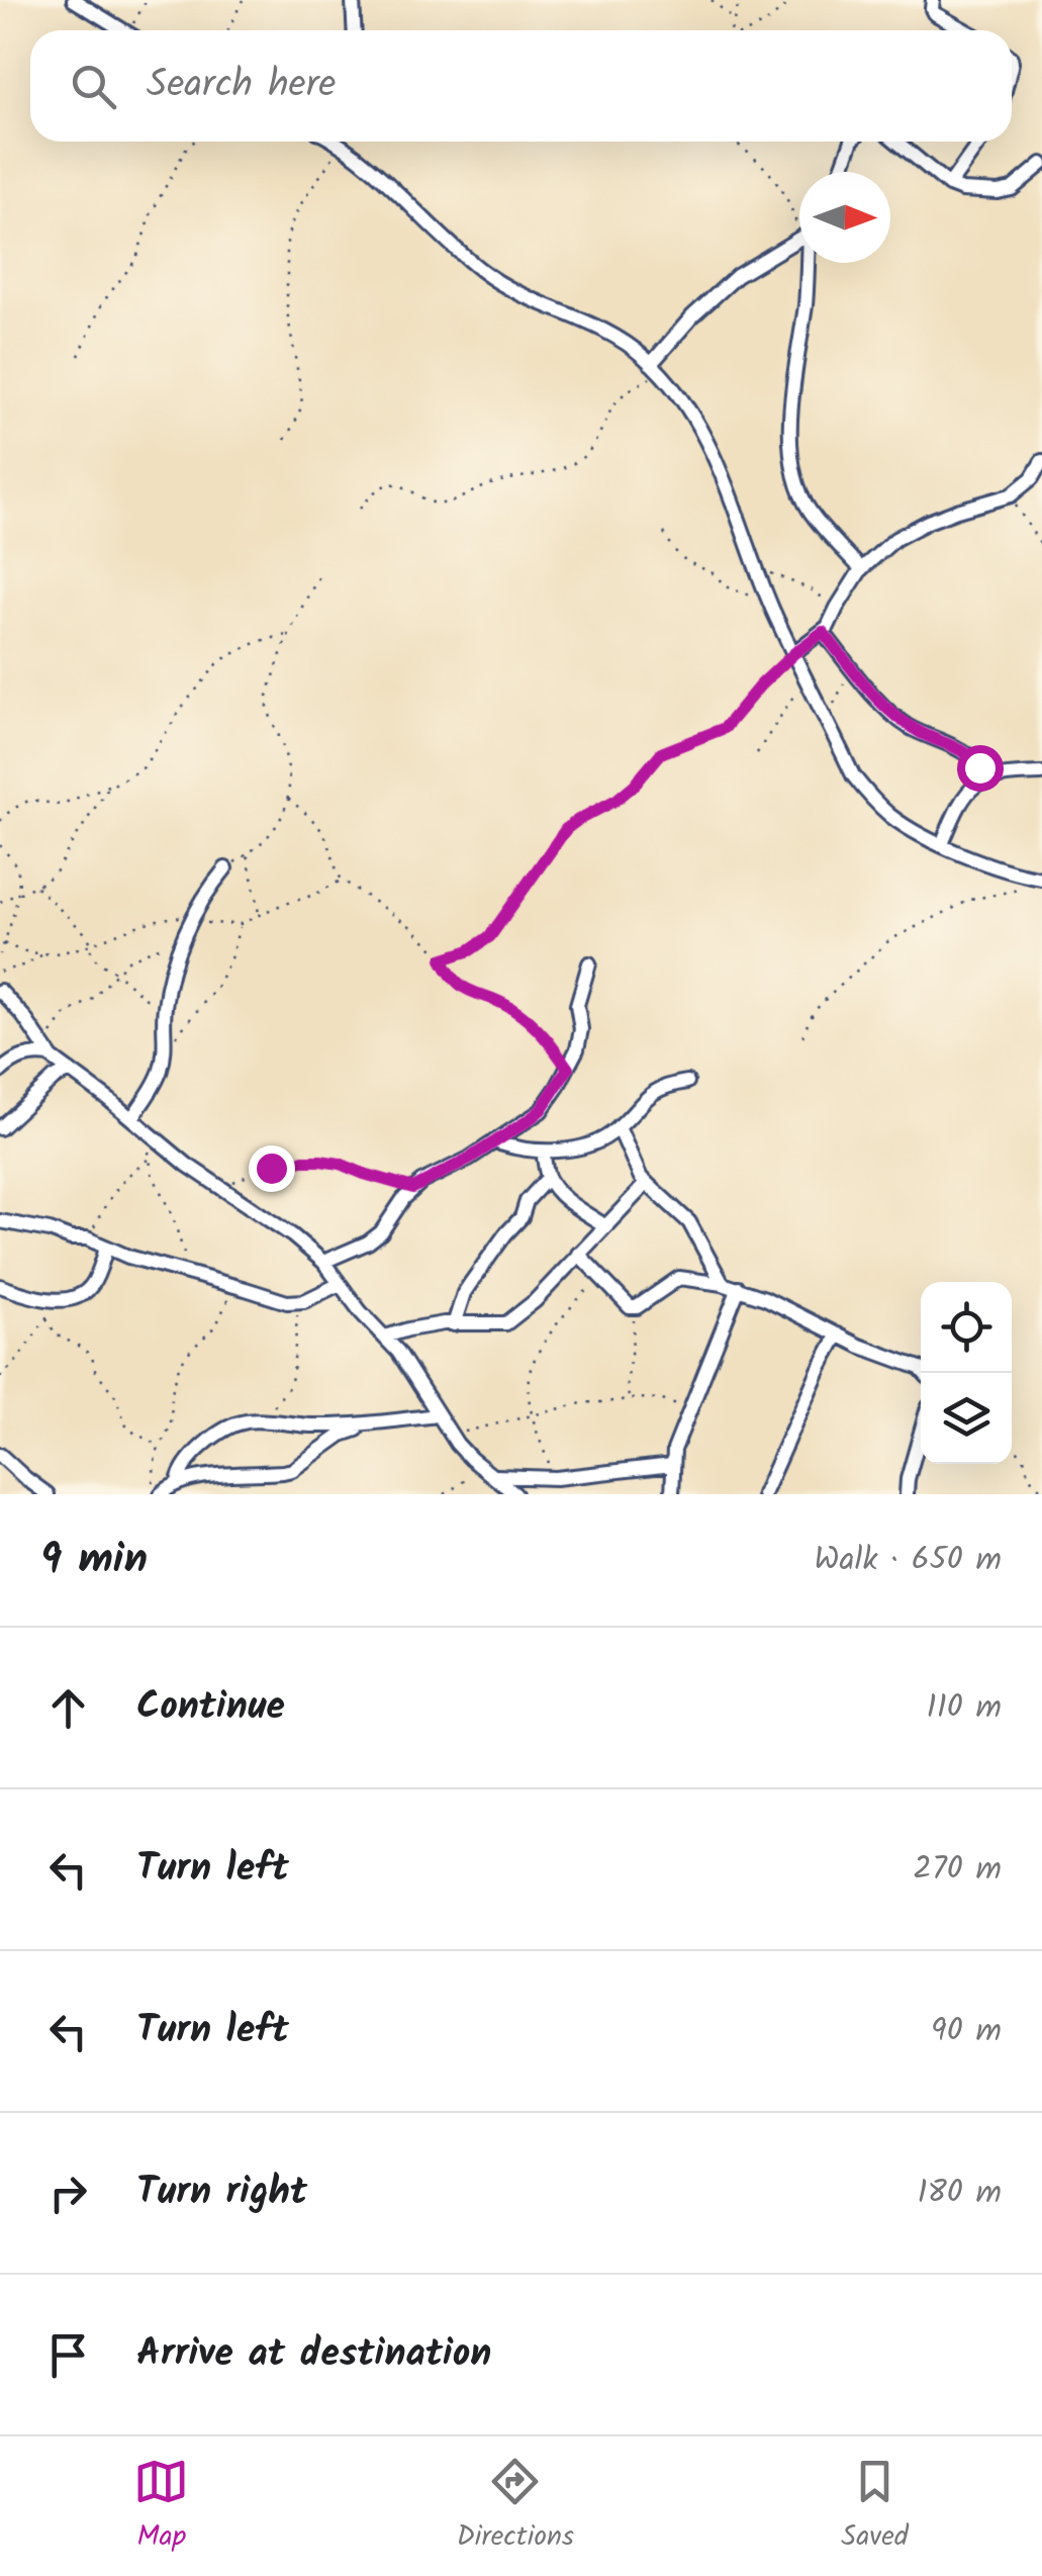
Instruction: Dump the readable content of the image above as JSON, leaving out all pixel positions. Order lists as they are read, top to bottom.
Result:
{
  "north": "right",
  "page": {
    "search": "Search here",
    "heading": ["9 min", "Walk · 650 m"],
    "list": [
      ["Continue", "110 m"],
      ["Turn left", "270 m"],
      ["Turn left", "90 m"],
      ["Turn right", "180 m"],
      "Arrive at destination"
    ],
    "nav": ["Map", "Directions", "Saved"]
  }
}
